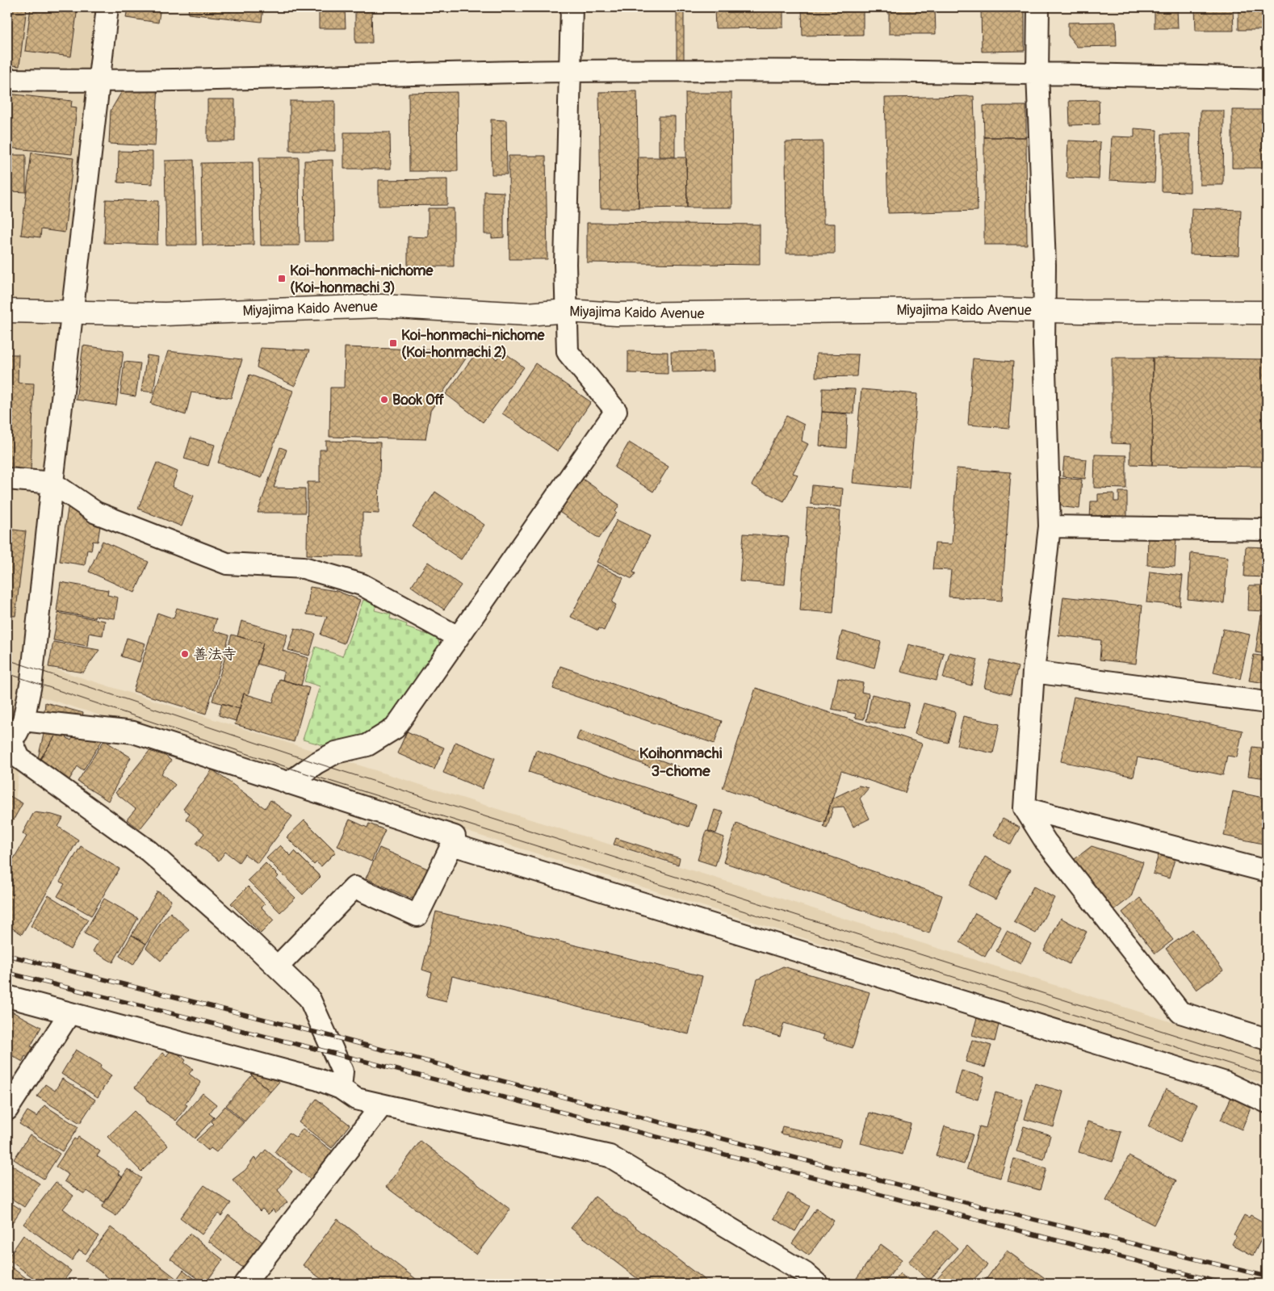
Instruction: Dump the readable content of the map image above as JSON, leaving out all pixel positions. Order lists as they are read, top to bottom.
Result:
{
  "streets": {
    "street": ["Miyajima Kaido Avenue"]
  },
  "districts": ["Koihonmachi 3-chome"],
  "places": {
    "transit": ["Koi-honmachi-nichome (Koi-honmachi 3)", "Koi-honmachi-nichome (Koi-honmachi 2)"],
    "other": ["Book Off", "善法寺"]
  }
}
